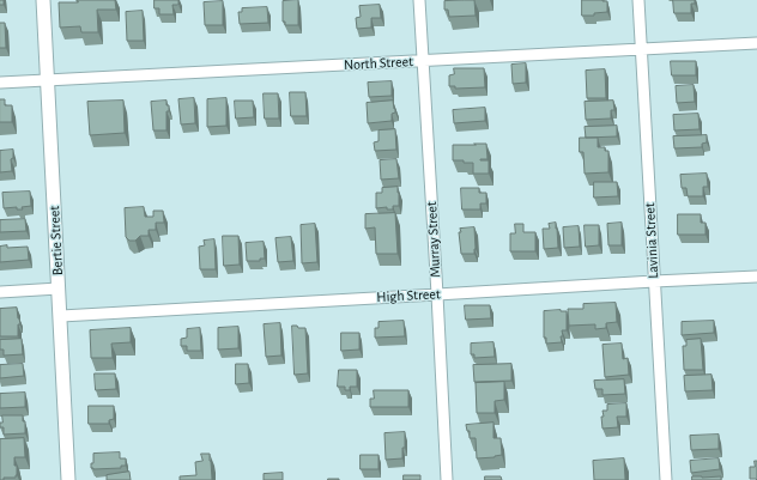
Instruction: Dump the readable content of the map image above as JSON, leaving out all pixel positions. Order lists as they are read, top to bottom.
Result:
{
  "streets": {
    "street": [
      "North Street",
      "Murray Street",
      "Bertie Street",
      "Lavinia Street",
      "High Street"
    ]
  },
  "crossings": [
    ["North Street", "Murray Street"],
    ["North Street", "Bertie Street"],
    ["North Street", "Lavinia Street"],
    ["Murray Street", "High Street"],
    ["Bertie Street", "High Street"],
    ["Lavinia Street", "High Street"]
  ]
}
